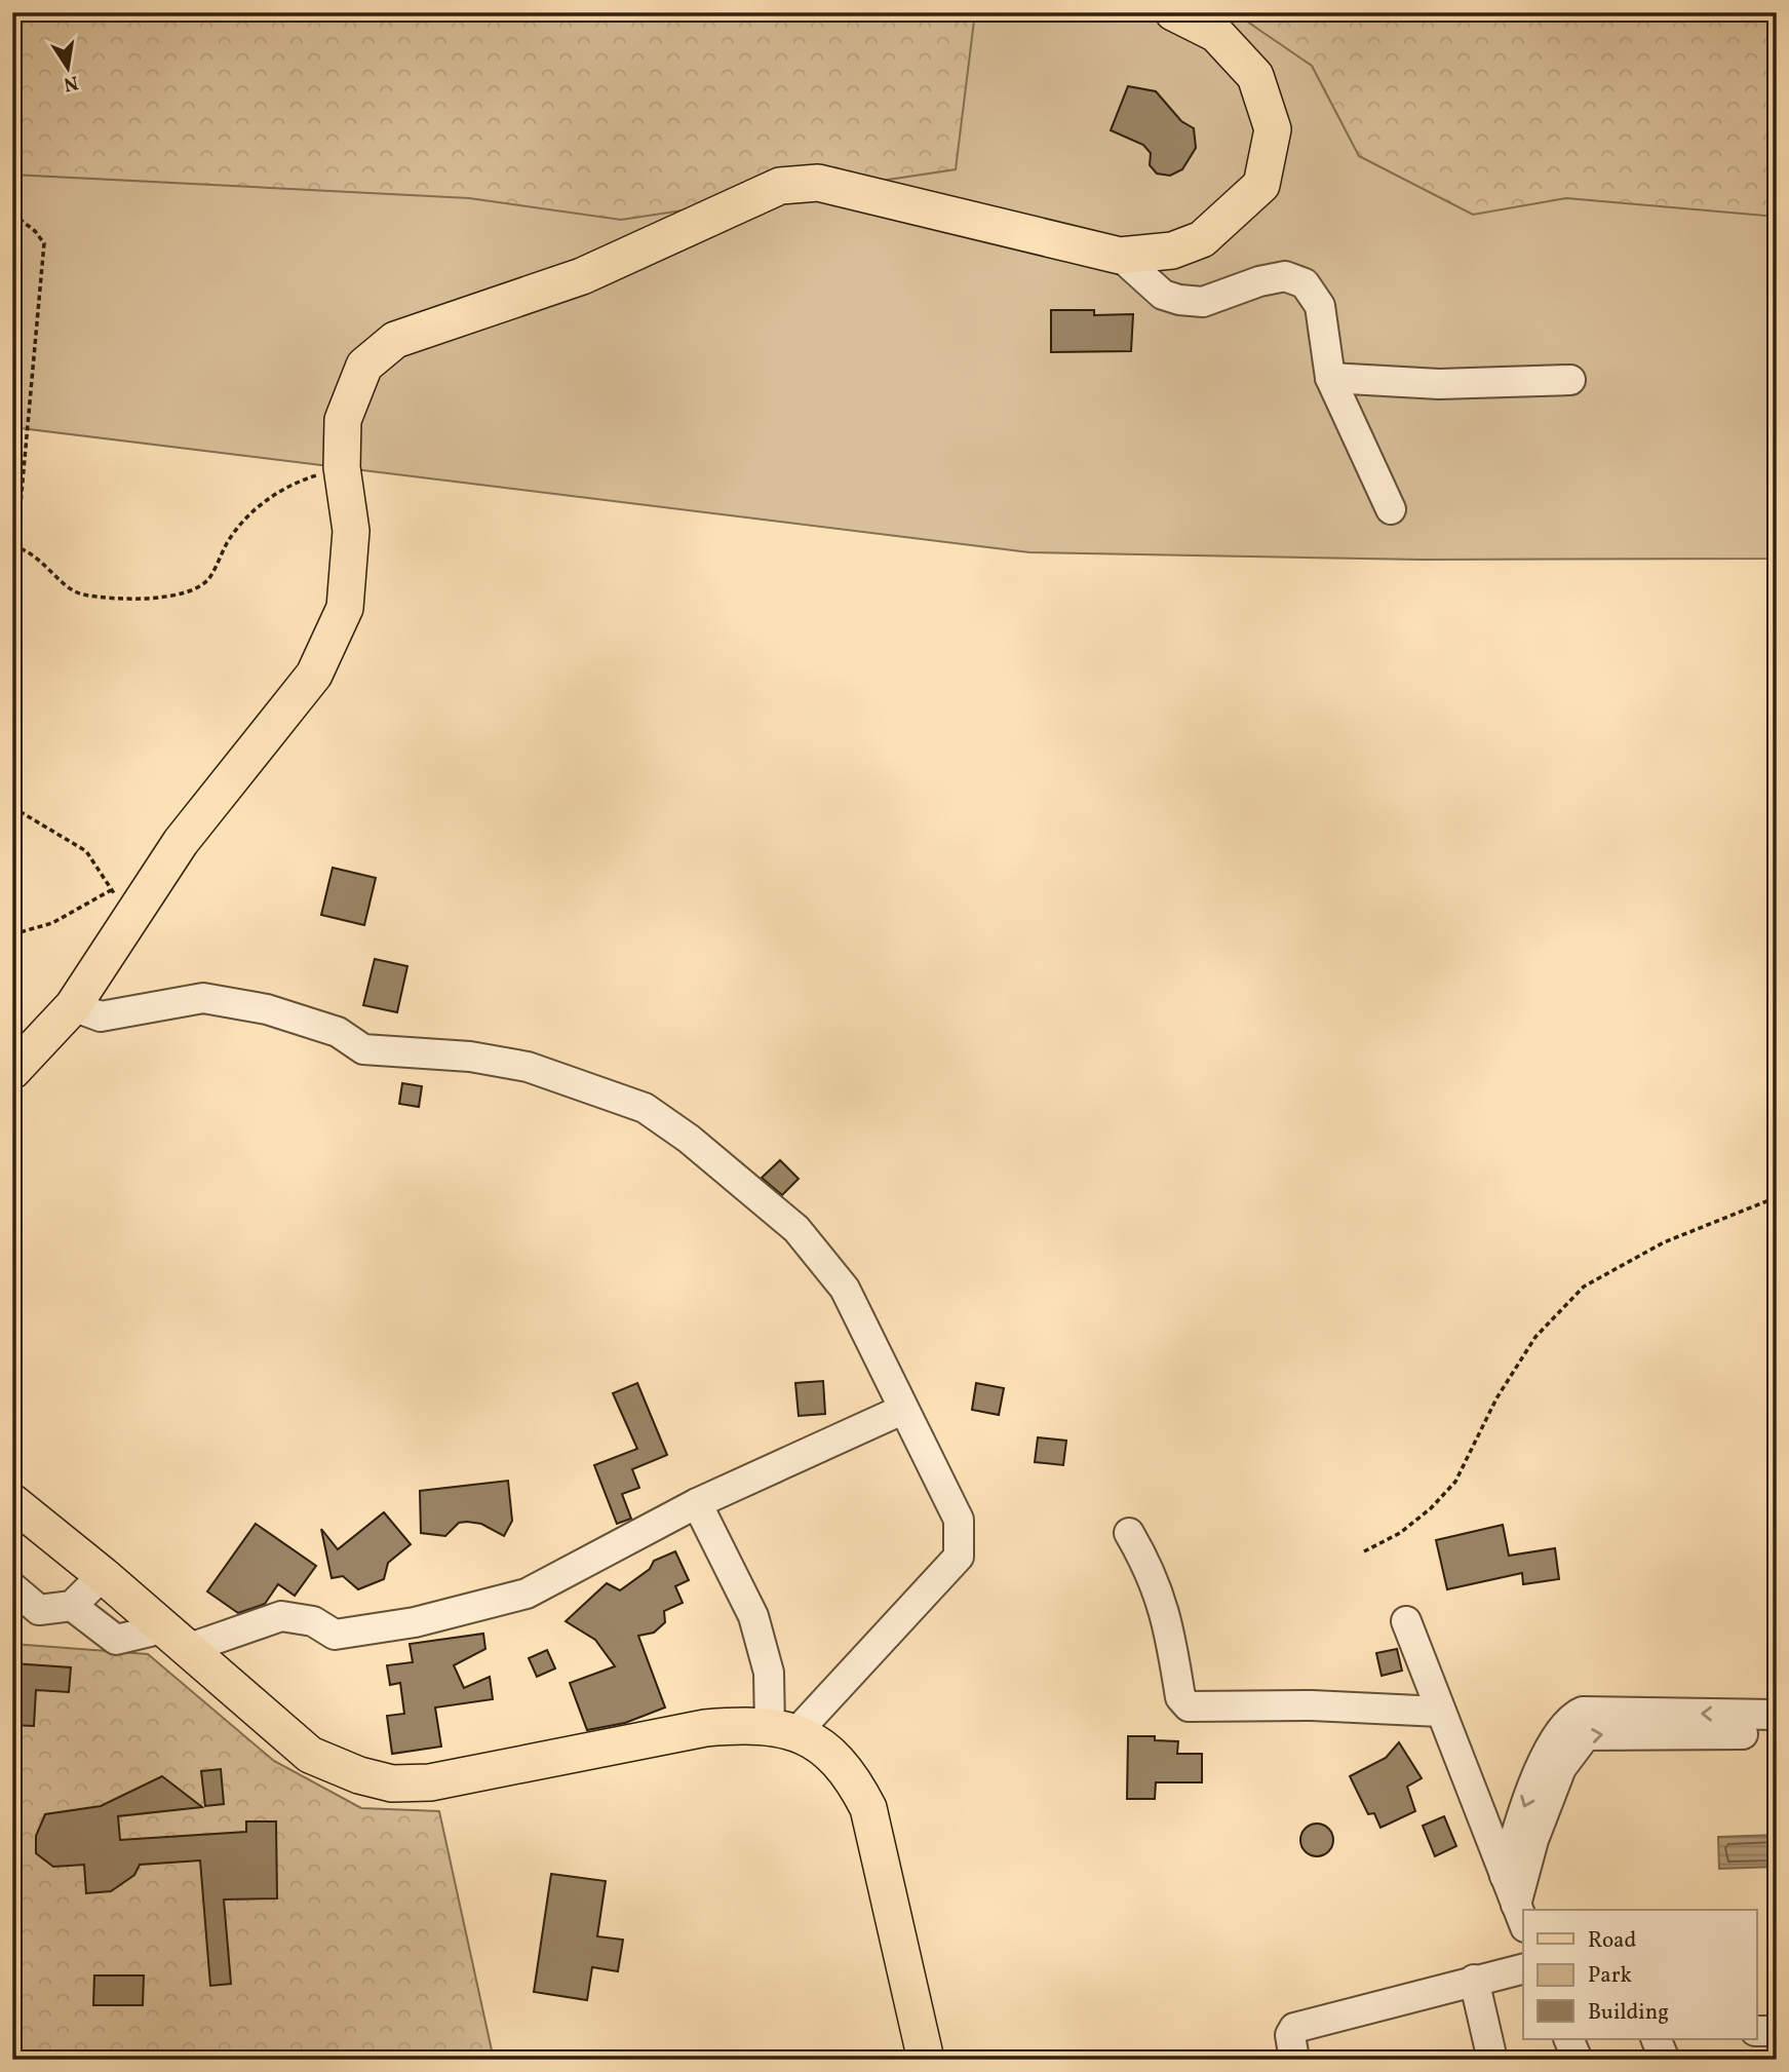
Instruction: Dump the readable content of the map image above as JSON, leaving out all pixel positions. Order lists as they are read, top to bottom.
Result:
{
  "legend": ["Road", "Park", "Building"],
  "north": "bottom"
}
